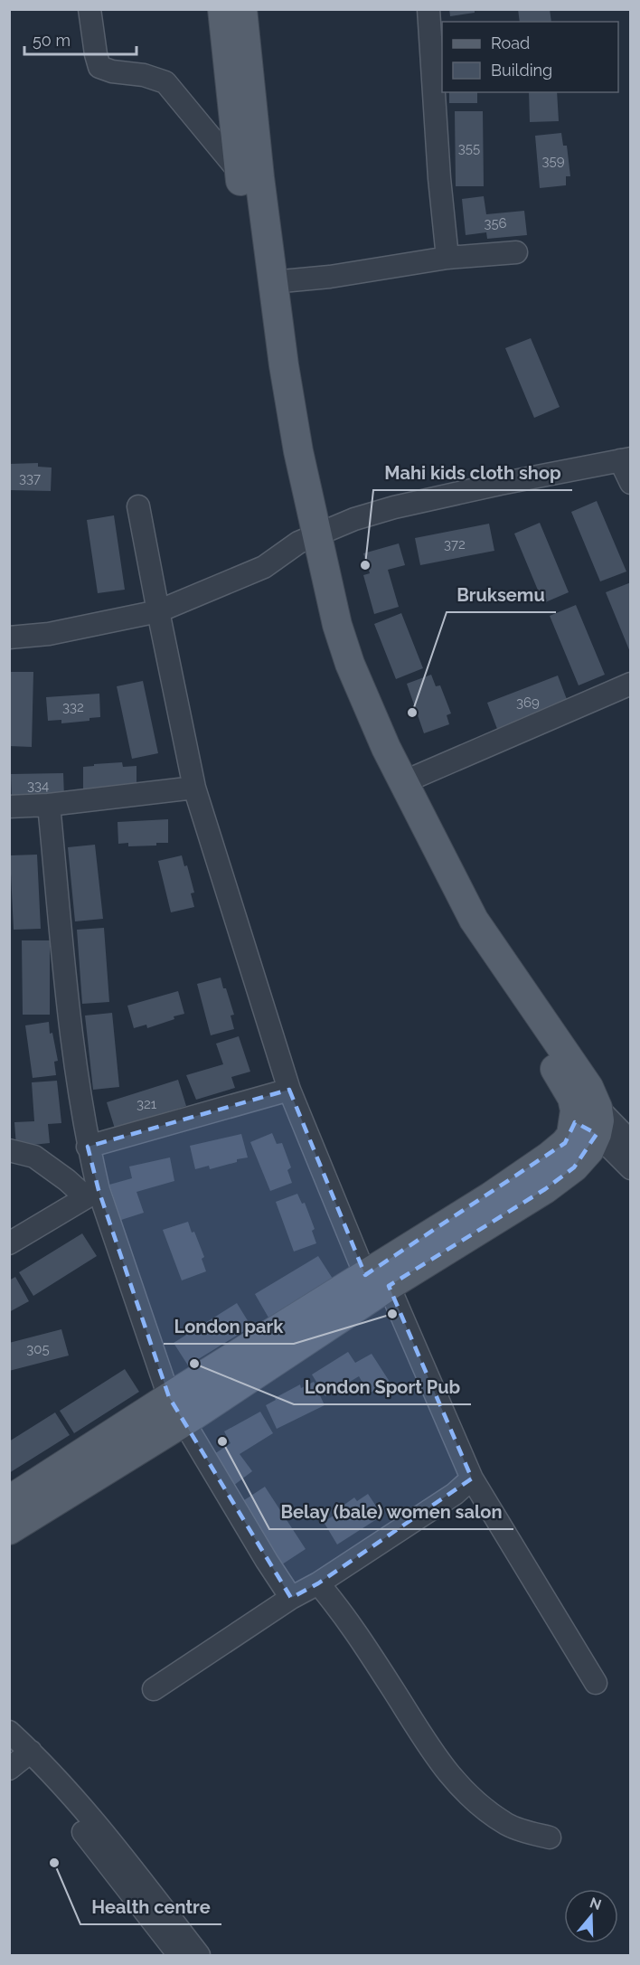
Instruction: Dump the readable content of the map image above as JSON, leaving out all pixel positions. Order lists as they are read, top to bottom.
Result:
{
  "places": [
    "Mahi kids cloth shop",
    "Bruksemu",
    "London park",
    "London Sport Pub",
    "Belay (bale) women salon",
    "Health centre"
  ],
  "house_numbers": [
    "355",
    "359",
    "356",
    "337",
    "372",
    "369",
    "332",
    "334",
    "321",
    "305"
  ],
  "legend": ["Road", "Building"],
  "scale_bar": "50 m",
  "north": "top"
}
